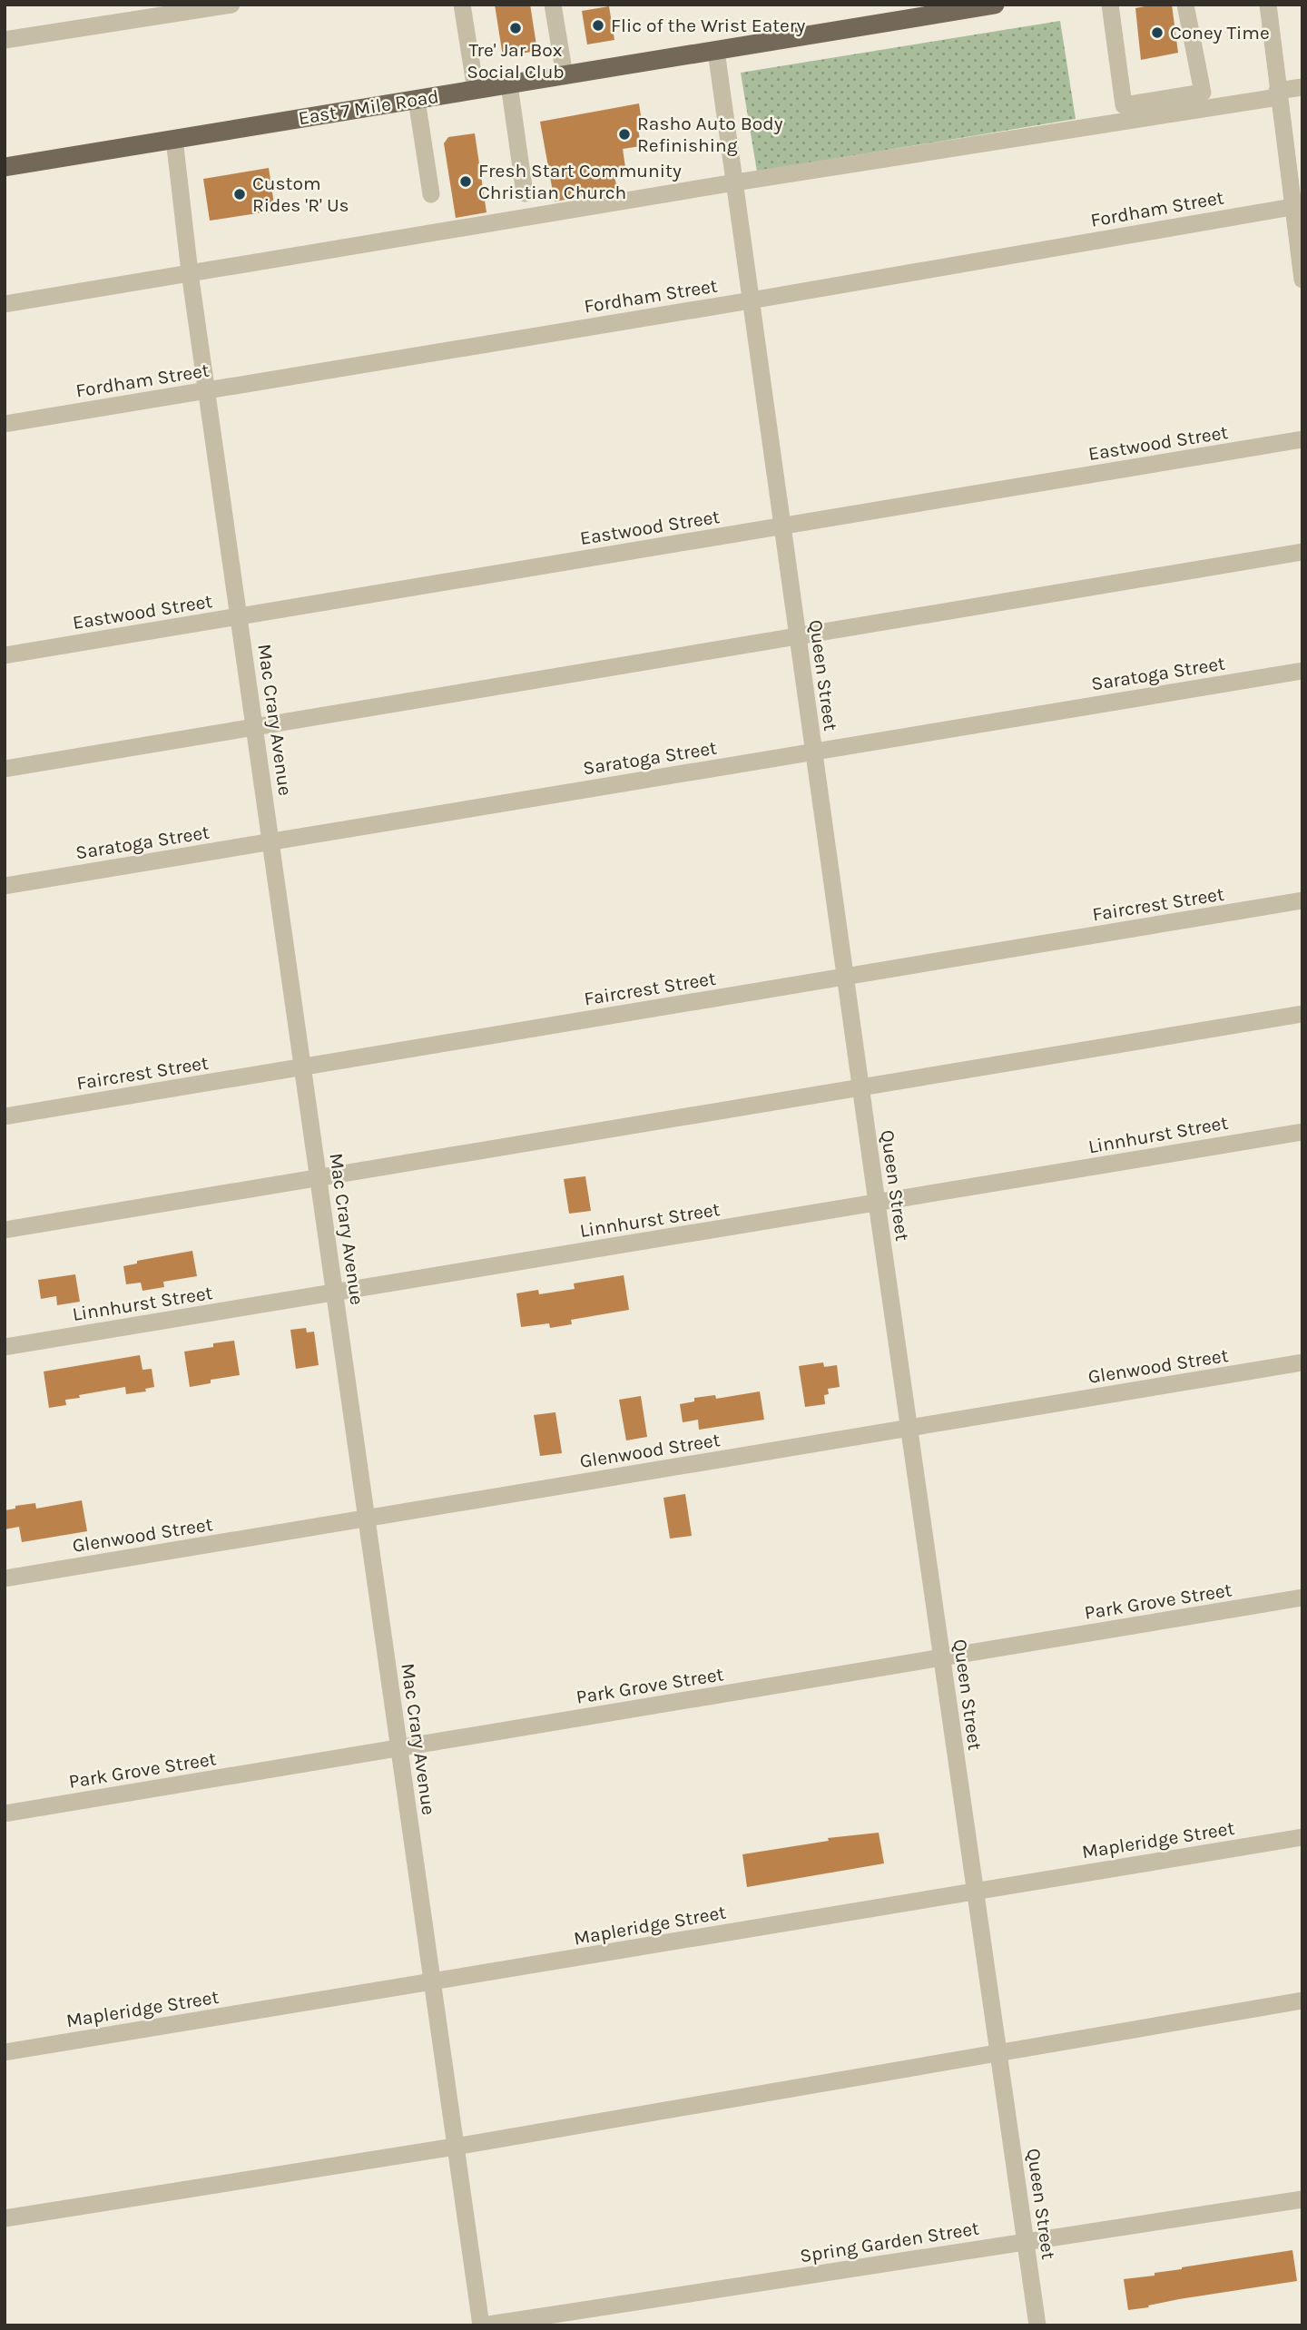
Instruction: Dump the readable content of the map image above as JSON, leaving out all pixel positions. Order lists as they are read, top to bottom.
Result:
{
  "streets": {
    "main road": ["East 7 Mile Road"],
    "street": [
      "Fordham Street",
      "Eastwood Street",
      "Saratoga Street",
      "Queen Street",
      "Mac Crary Avenue",
      "Faircrest Street",
      "Linnhurst Street",
      "Glenwood Street",
      "Park Grove Street",
      "Mapleridge Street",
      "Spring Garden Street"
    ]
  },
  "crossings": [
    ["East 7 Mile Road", "Queen Street"],
    ["East 7 Mile Road", "Mac Crary Avenue"],
    ["Fordham Street", "Queen Street"],
    ["Fordham Street", "Mac Crary Avenue"],
    ["Eastwood Street", "Queen Street"],
    ["Eastwood Street", "Mac Crary Avenue"],
    ["Saratoga Street", "Queen Street"],
    ["Saratoga Street", "Mac Crary Avenue"],
    ["Queen Street", "Faircrest Street"],
    ["Queen Street", "Linnhurst Street"],
    ["Queen Street", "Glenwood Street"],
    ["Queen Street", "Park Grove Street"],
    ["Queen Street", "Mapleridge Street"],
    ["Queen Street", "Spring Garden Street"],
    ["Mac Crary Avenue", "Faircrest Street"],
    ["Mac Crary Avenue", "Linnhurst Street"],
    ["Mac Crary Avenue", "Glenwood Street"],
    ["Mac Crary Avenue", "Park Grove Street"],
    ["Mac Crary Avenue", "Mapleridge Street"],
    ["Mac Crary Avenue", "Spring Garden Street"]
  ],
  "places": [
    "Flic of the Wrist Eatery",
    "Tre' Jar Box Social Club",
    "Coney Time",
    "Rasho Auto Body Refinishing",
    "Fresh Start Community Christian Church",
    "Custom Rides 'R' Us"
  ]
}
